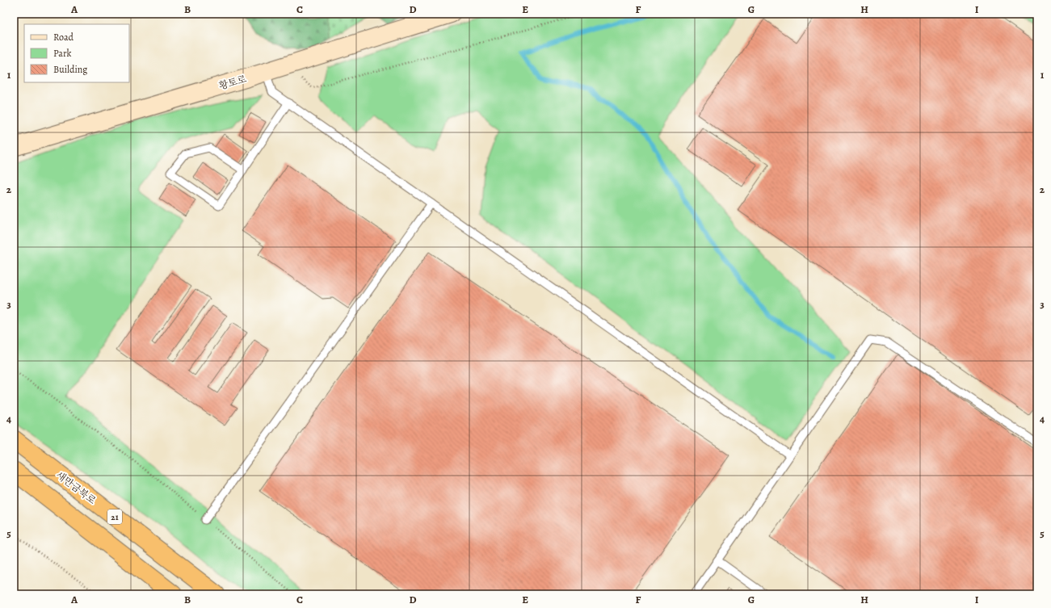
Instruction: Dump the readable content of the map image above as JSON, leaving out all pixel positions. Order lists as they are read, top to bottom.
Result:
{
  "streets": {
    "highway": ["새만금북로", "21"],
    "main road": ["황토로"]
  },
  "legend": ["Road", "Park", "Building"],
  "grid": {
    "columns": [
      "A",
      "B",
      "C",
      "D",
      "E",
      "F",
      "G",
      "H",
      "I"
    ],
    "rows": [
      "1",
      "2",
      "3",
      "4",
      "5"
    ]
  }
}
